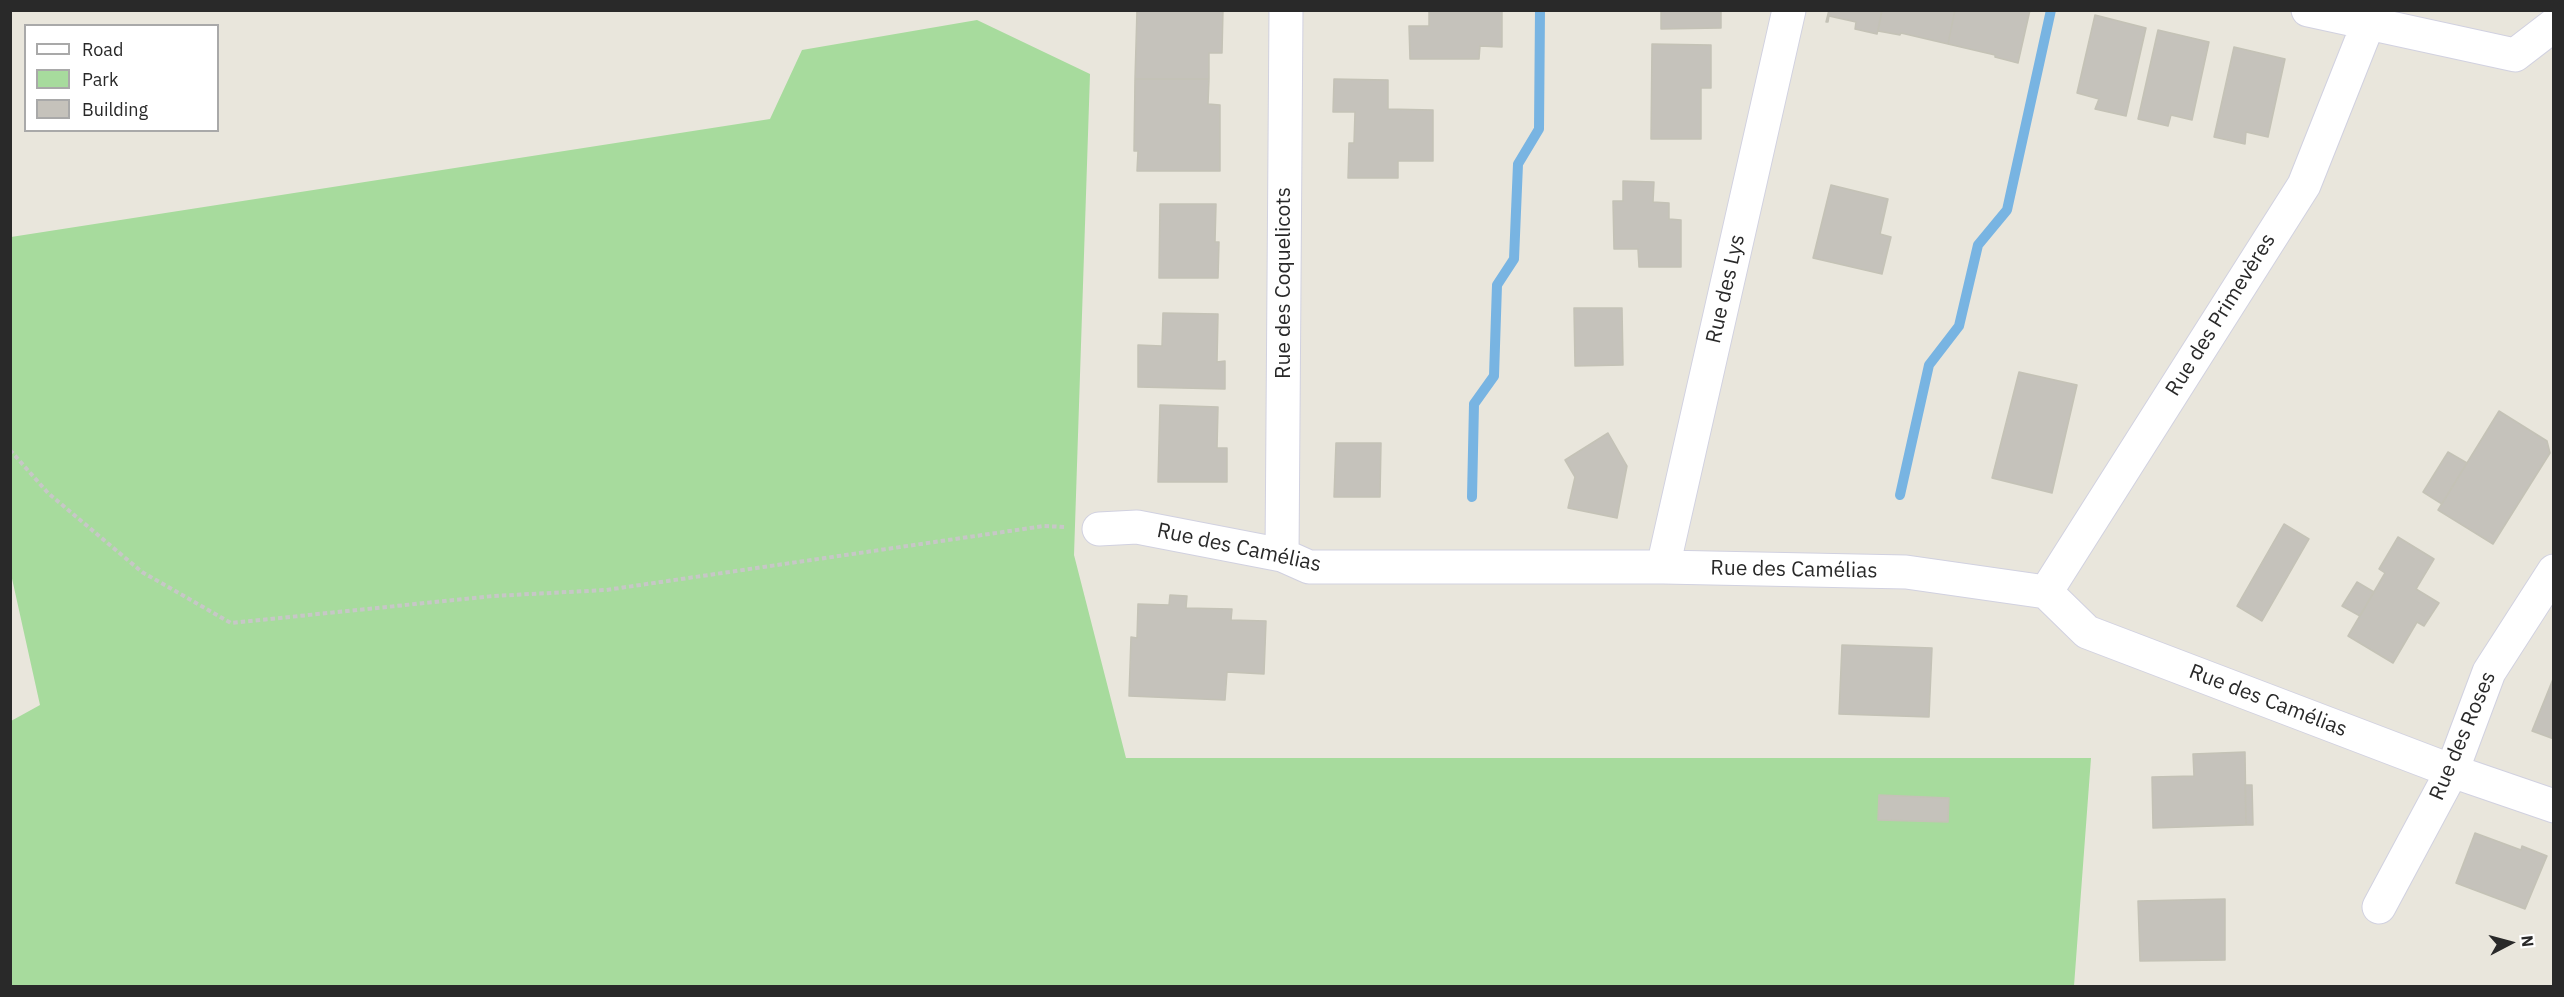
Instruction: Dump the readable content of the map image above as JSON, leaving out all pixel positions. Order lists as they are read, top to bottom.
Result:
{
  "streets": {
    "street": [
      "Rue des Coquelicots",
      "Rue des Lys",
      "Rue des Primevères",
      "Rue des Camélias",
      "Rue des Roses"
    ]
  },
  "crossings": [
    ["Rue des Coquelicots", "Rue des Camélias"],
    ["Rue des Lys", "Rue des Camélias"],
    ["Rue des Primevères", "Rue des Camélias"],
    ["Rue des Camélias", "Rue des Roses"]
  ],
  "legend": ["Road", "Park", "Building"],
  "north": "right"
}
